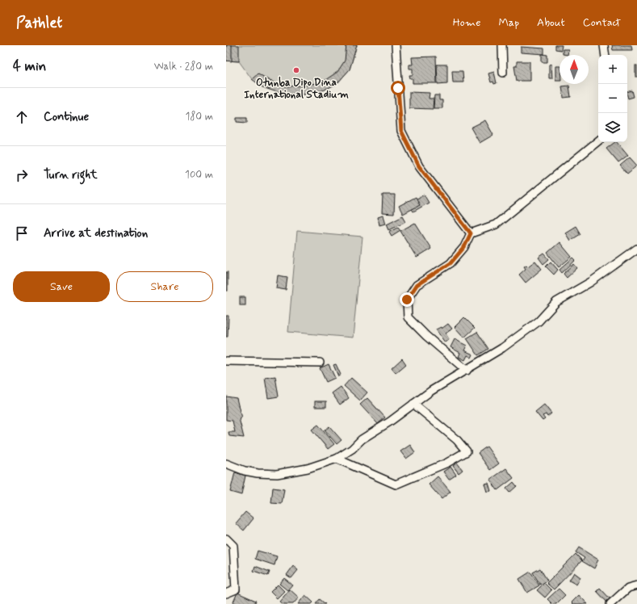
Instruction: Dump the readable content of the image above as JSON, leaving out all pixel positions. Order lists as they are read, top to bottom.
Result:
{
  "places": ["Otunba Dipo Dina International Stadium"],
  "north": "top",
  "page": {
    "header": "Pathlet",
    "nav": [
      "Home",
      "Map",
      "About",
      "Contact"
    ],
    "heading": ["4 min", "Walk · 280 m"],
    "map_buttons": ["+", "−"],
    "list": [
      ["Continue", "180 m"],
      ["Turn right", "100 m"],
      "Arrive at destination"
    ],
    "buttons": ["Save", "Share"]
  }
}
